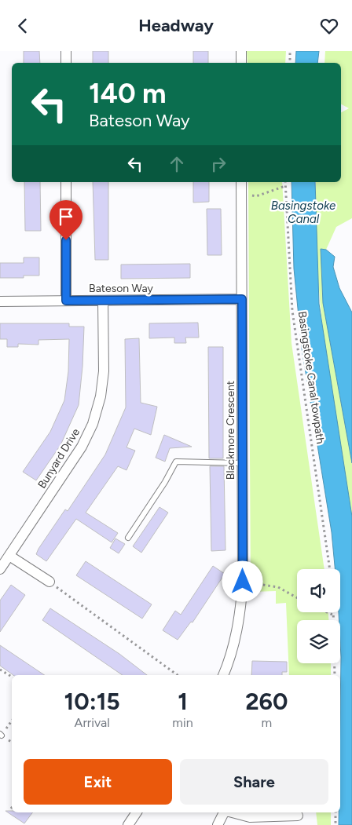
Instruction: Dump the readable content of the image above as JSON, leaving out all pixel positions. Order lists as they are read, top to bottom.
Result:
{
  "streets": {
    "street": ["Bateson Way", "Blackmore Crescent", "Bunyard Drive"],
    "path": ["Basingstoke Canal towpath"]
  },
  "crossings": [
    ["Bateson Way", "Blackmore Crescent"],
    ["Bateson Way", "Bunyard Drive"]
  ],
  "water": ["Basingstoke Canal"],
  "page": {
    "header": "Headway",
    "turn": ["140 m", "Bateson Way"],
    "eta": [
      "10:15",
      "Arrival",
      "1",
      "min",
      "260",
      "m"
    ],
    "buttons": ["Exit", "Share"]
  }
}
